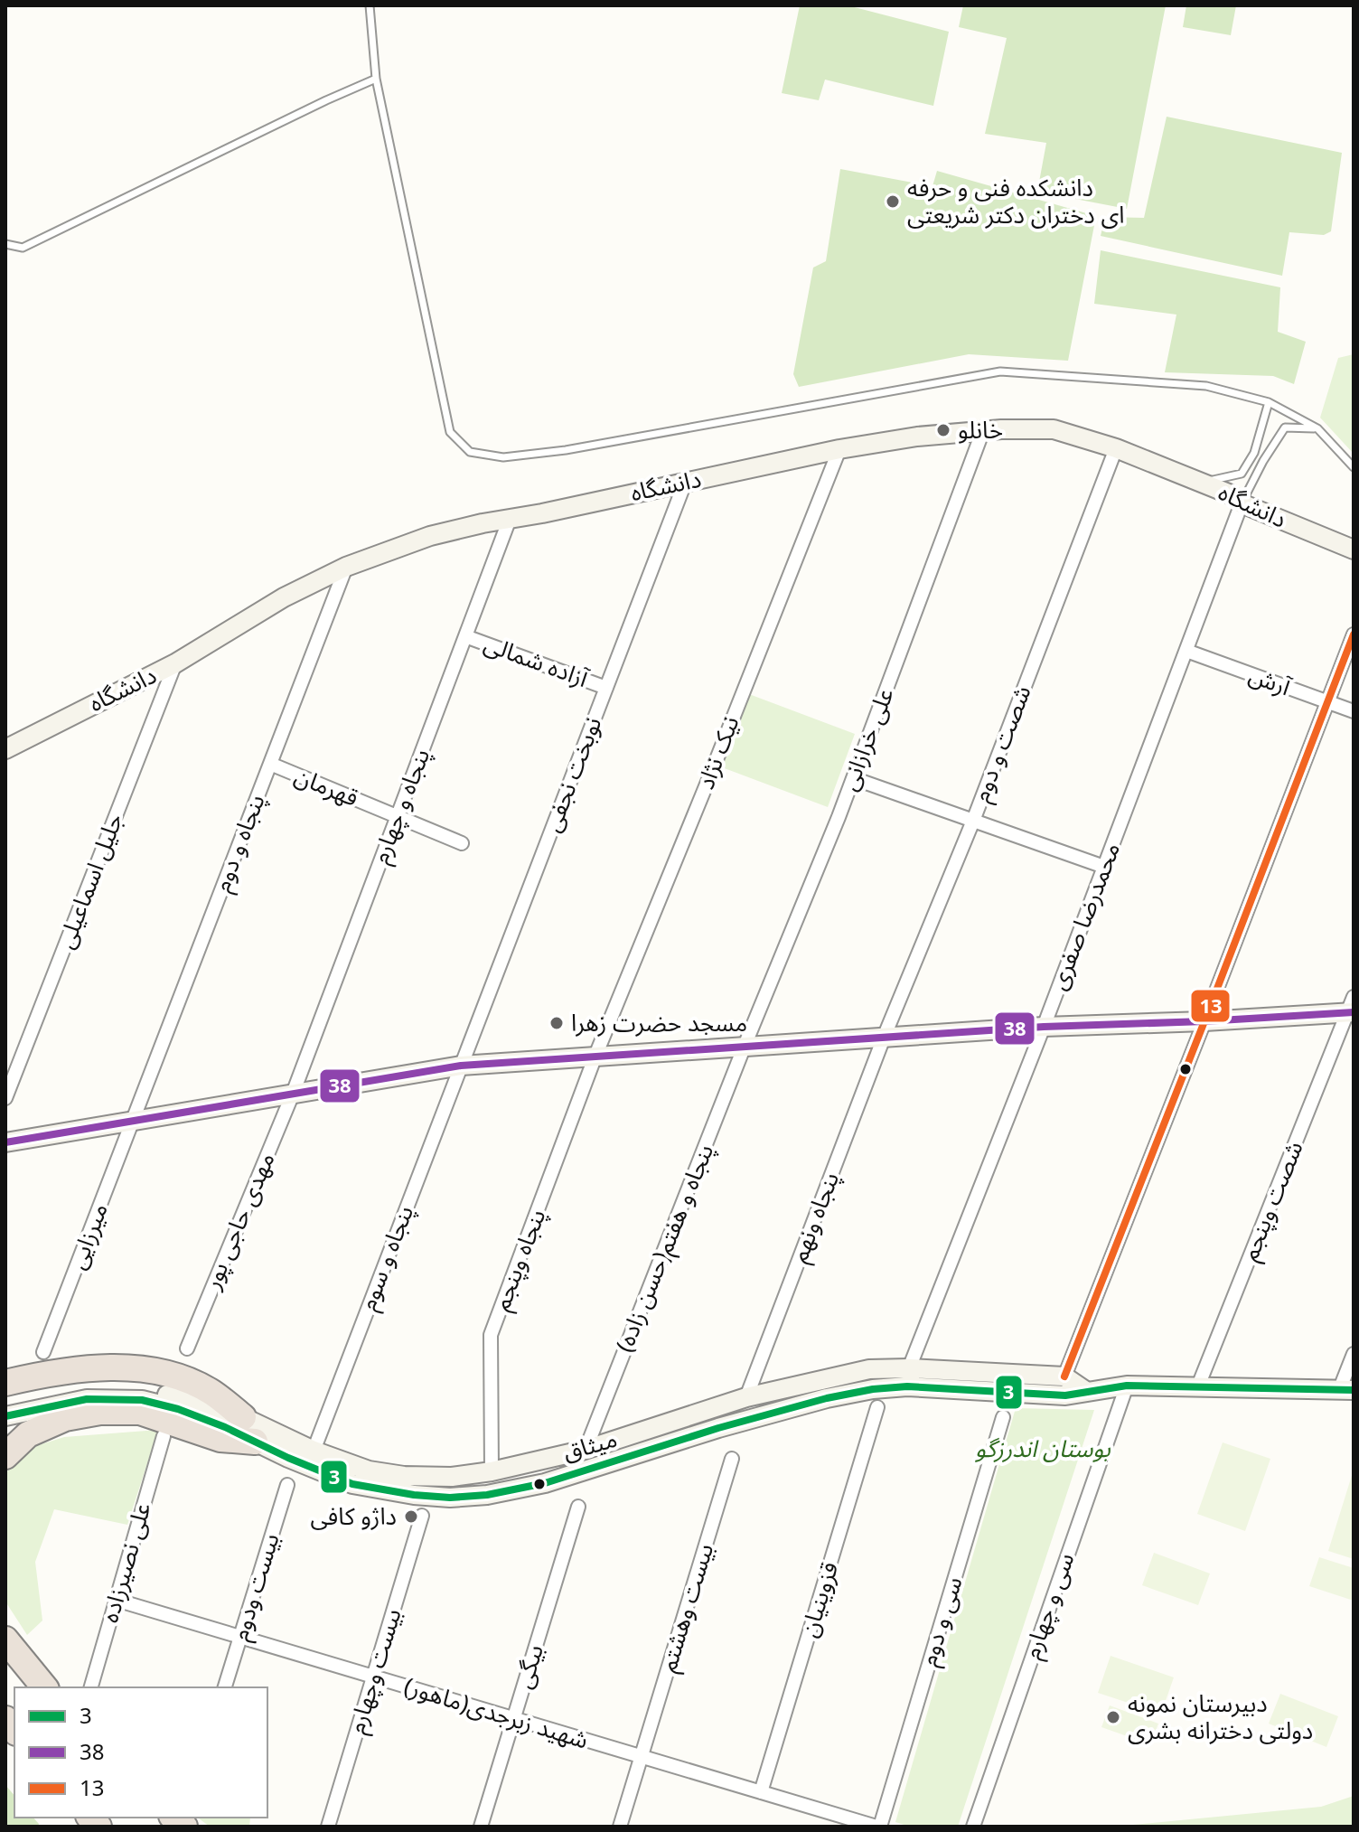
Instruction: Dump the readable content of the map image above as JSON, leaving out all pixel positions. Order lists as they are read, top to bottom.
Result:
{
  "streets": {
    "street": [
      "دانشگاه",
      "آزاده شمالی",
      "آرش",
      "علی خرازانی",
      "شصت و دوم",
      "نیک نژاد",
      "نوبخت نجفی",
      "قهرمان",
      "پنجاه و چهارم",
      "پنجاه و دوم",
      "جلیل اسماعیلی",
      "محمدرضا صفری",
      "شصت وپنجم",
      "پنجاه ونهم",
      "مهدی حاجی پور",
      "میرزایی",
      "(حسن زاده)پنجاه و هفتم",
      "پنجاه و سوم",
      "پنجاه وپنجم",
      "میثاق",
      "علی نصیرزاده",
      "بیست ودوم",
      "قزوینیان",
      "سی و چهارم",
      "بیست وهشتم",
      "سی و دوم",
      "بیگی",
      "بیست وچهارم",
      "شهید زبرجدی(ماهور)"
    ]
  },
  "crossings": [
    ["دانشگاه", "علی خرازانی"],
    ["دانشگاه", "شصت و دوم"],
    ["دانشگاه", "نیک نژاد"],
    ["دانشگاه", "نوبخت نجفی"],
    ["دانشگاه", "پنجاه و چهارم"],
    ["دانشگاه", "پنجاه و دوم"],
    ["دانشگاه", "جلیل اسماعیلی"],
    ["دانشگاه", "محمدرضا صفری"],
    ["آزاده شمالی", "نوبخت نجفی"],
    ["آزاده شمالی", "پنجاه و چهارم"],
    ["آرش", "محمدرضا صفری"],
    ["علی خرازانی", "(حسن زاده)پنجاه و هفتم"],
    ["شصت و دوم", "پنجاه ونهم"],
    ["نیک نژاد", "پنجاه وپنجم"],
    ["نوبخت نجفی", "پنجاه و سوم"],
    ["قهرمان", "پنجاه و چهارم"],
    ["قهرمان", "پنجاه و دوم"],
    ["پنجاه و چهارم", "مهدی حاجی پور"],
    ["پنجاه و دوم", "میرزایی"],
    ["محمدرضا صفری", "میثاق"],
    ["شصت وپنجم", "میثاق"],
    ["پنجاه ونهم", "میثاق"],
    ["(حسن زاده)پنجاه و هفتم", "میثاق"],
    ["پنجاه و سوم", "میثاق"],
    ["پنجاه وپنجم", "میثاق"],
    ["میثاق", "سی و چهارم"],
    ["علی نصیرزاده", "شهید زبرجدی(ماهور)"],
    ["بیست ودوم", "شهید زبرجدی(ماهور)"],
    ["قزوینیان", "شهید زبرجدی(ماهور)"],
    ["بیست وهشتم", "شهید زبرجدی(ماهور)"],
    ["سی و دوم", "شهید زبرجدی(ماهور)"],
    ["بیگی", "شهید زبرجدی(ماهور)"],
    ["بیست وچهارم", "شهید زبرجدی(ماهور)"]
  ],
  "parks": ["بوستان اندرزگو"],
  "places": [
    "دانشکده فنی و حرفه ای دختران دکتر شریعتی",
    "خانلو",
    "مسجد حضرت زهرا",
    "داژو کافی",
    "دبیرستان نمونه دولتی دخترانه بشری"
  ],
  "lines": ["transit line 13", "transit line 38", "transit line 3"],
  "legend": ["3", "38", "13"]
}
